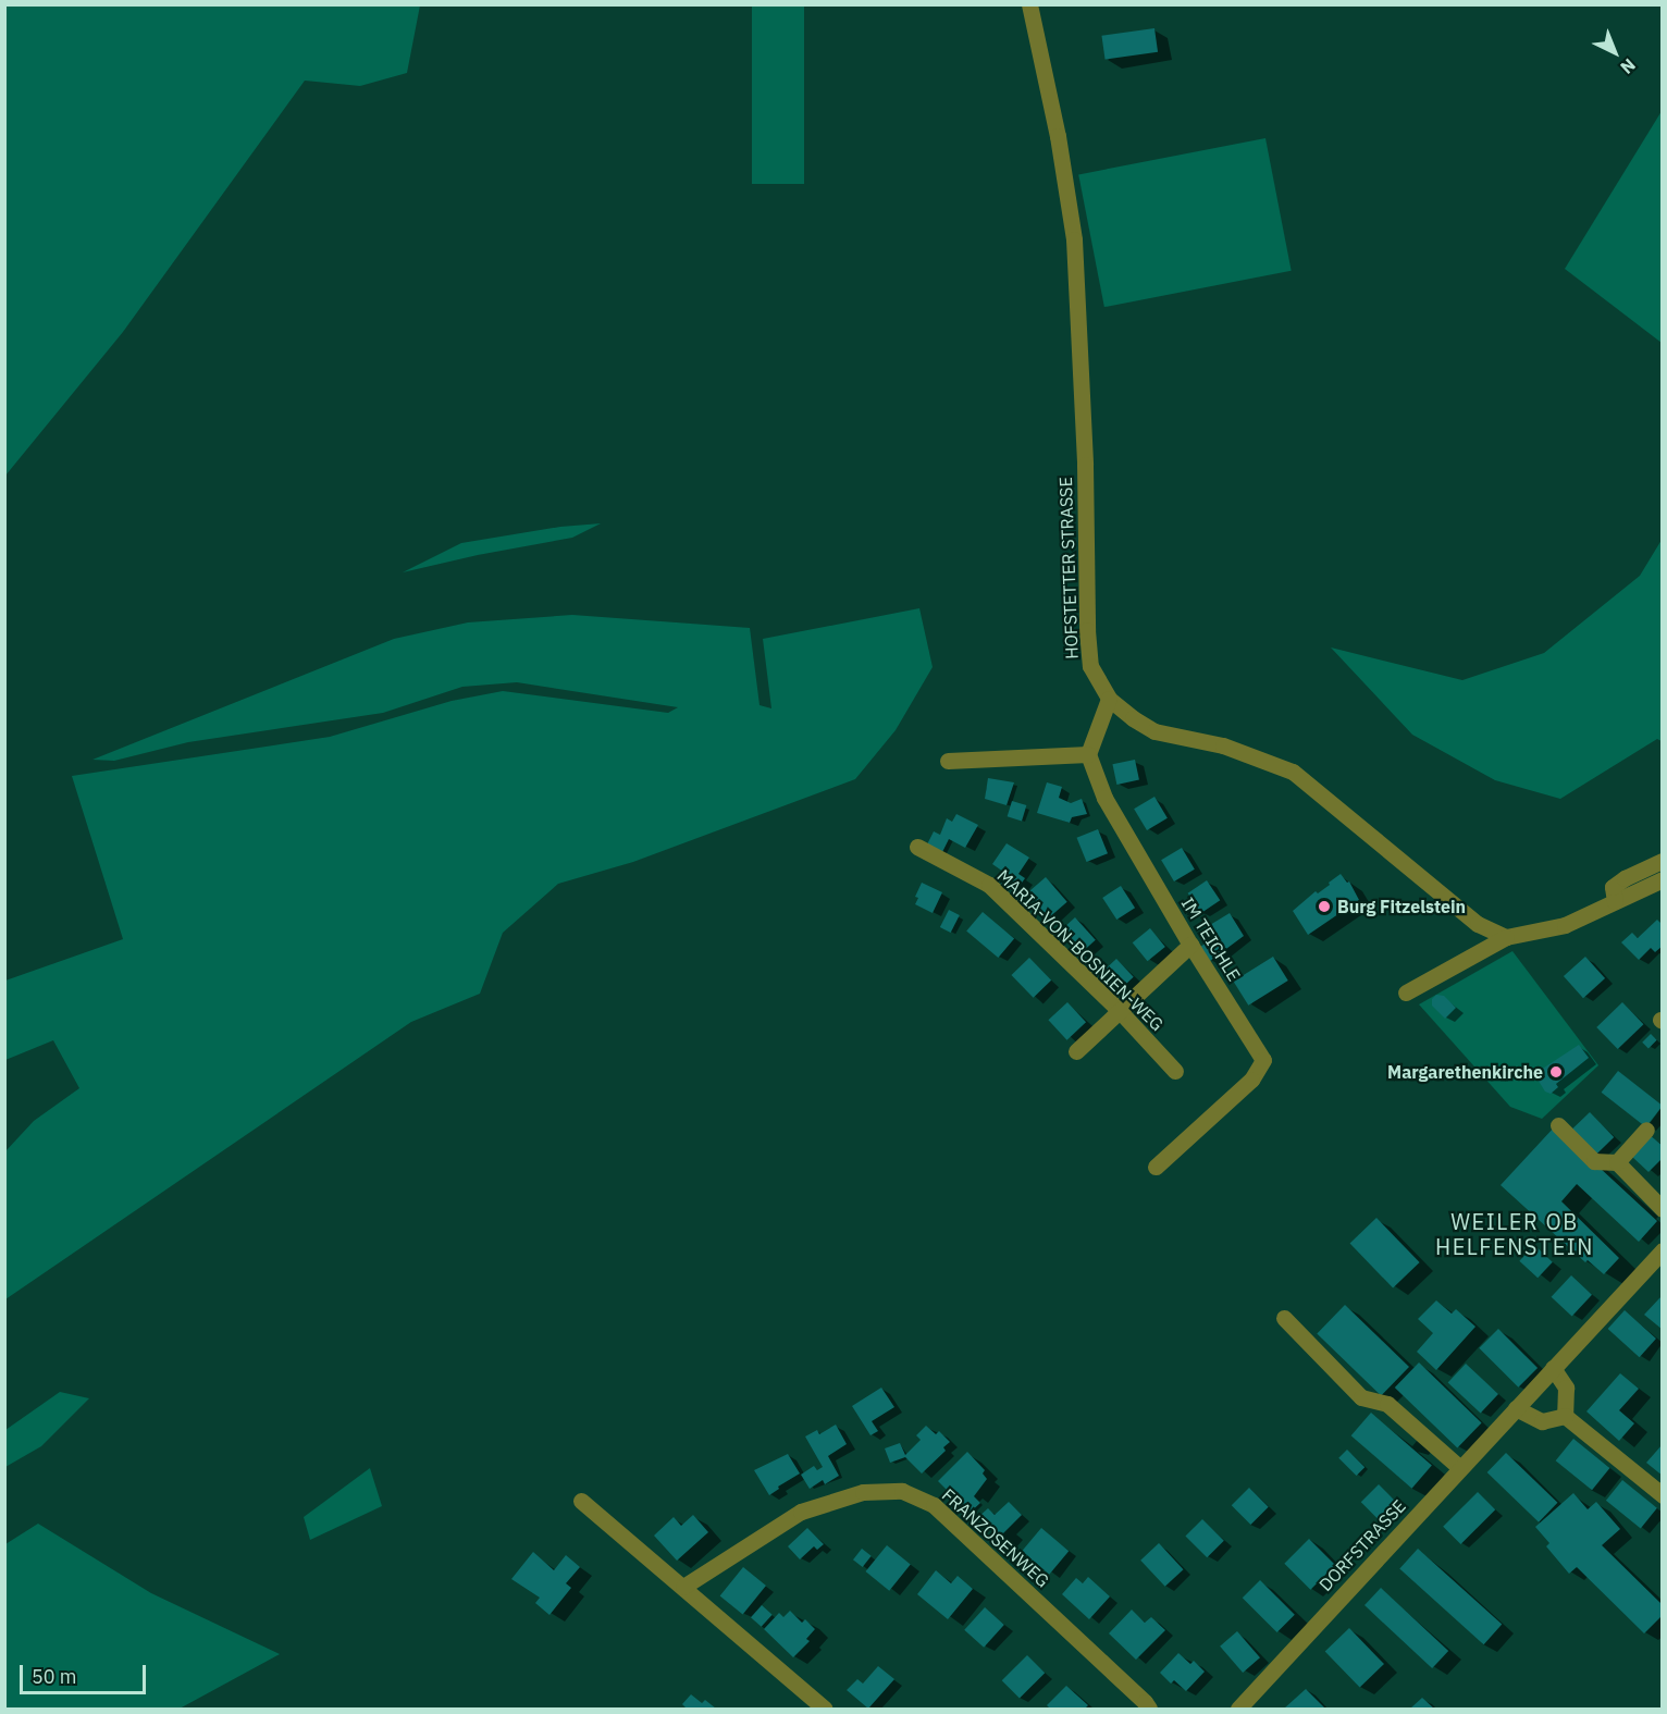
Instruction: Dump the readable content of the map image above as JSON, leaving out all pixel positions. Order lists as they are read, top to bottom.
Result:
{
  "streets": {
    "street": [
      "HOFSTETTER STRASSE",
      "IM TEICHLE",
      "MARIA-VON-BOSNIEN-WEG",
      "FRANZOSENWEG",
      "DORFSTRASSE"
    ]
  },
  "districts": ["WEILER OB HELFENSTEIN"],
  "places": ["Burg Fitzelstein", "Margarethenkirche"],
  "scale_bar": "50 m",
  "north": "bottom right"
}
